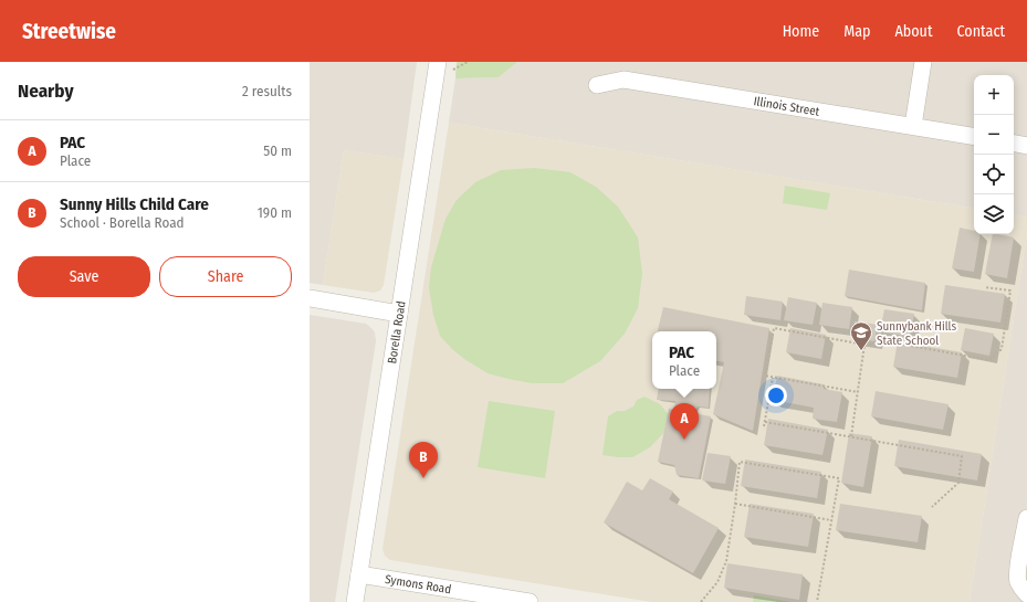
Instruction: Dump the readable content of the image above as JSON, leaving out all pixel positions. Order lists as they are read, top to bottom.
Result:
{
  "streets": {
    "street": ["Illinois Street", "Borella Road", "Symons Road"]
  },
  "crossings": [
    ["Borella Road", "Symons Road"]
  ],
  "places": {
    "school or university": ["Sunnybank Hills State School"]
  },
  "page": {
    "header": "Streetwise",
    "nav": [
      "Home",
      "Map",
      "About",
      "Contact"
    ],
    "heading": ["Nearby", "2 results"],
    "map_buttons": ["+", "−"],
    "list": [
      {
        "mark": "A",
        "name": "PAC",
        "note": "Place",
        "value": "50 m"
      },
      {
        "mark": "B",
        "name": "Sunny Hills Child Care",
        "note": "School · Borella Road",
        "value": "190 m"
      }
    ],
    "buttons": ["Save", "Share"],
    "popup": ["PAC", "Place"],
    "pins": ["A", "B"]
  }
}
